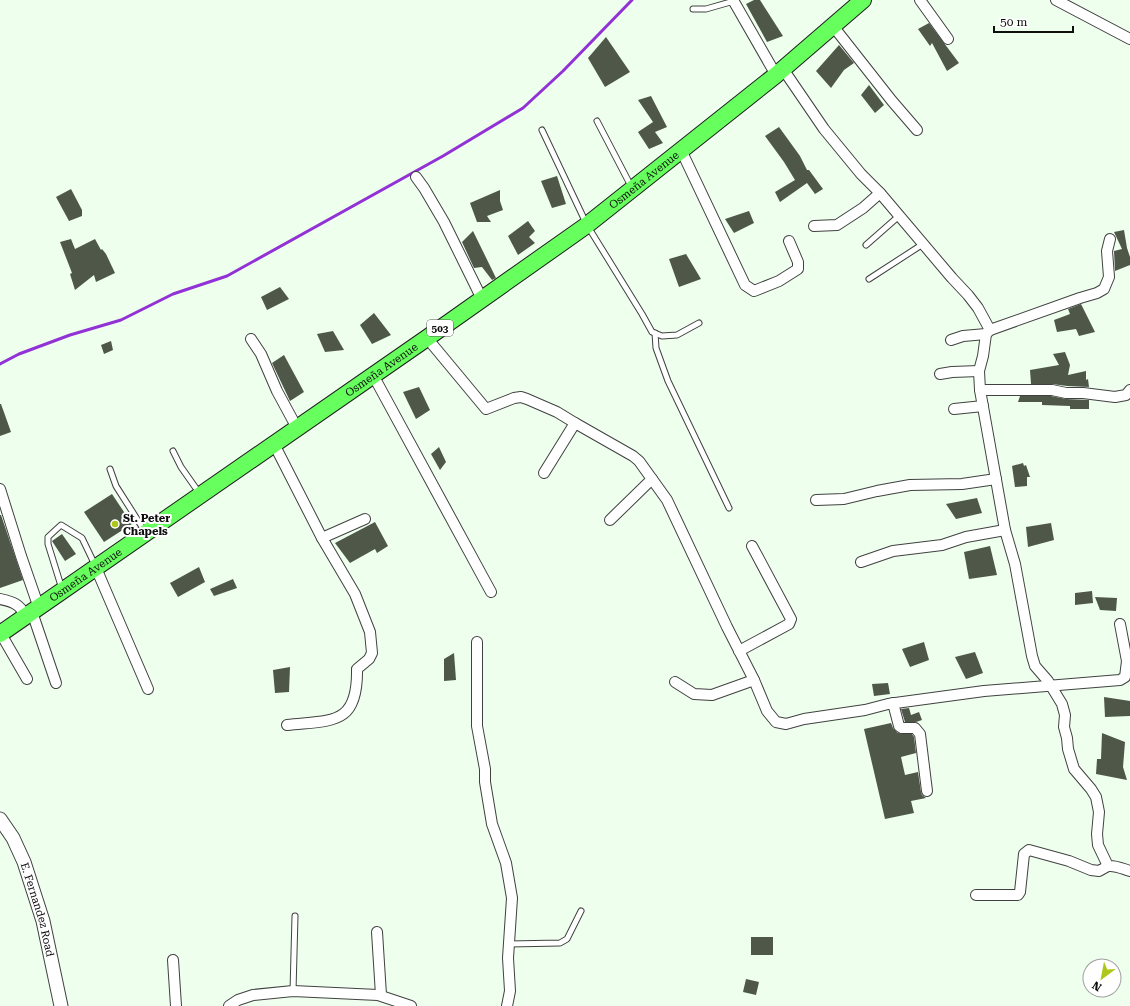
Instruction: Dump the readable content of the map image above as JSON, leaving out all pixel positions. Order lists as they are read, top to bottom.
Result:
{
  "streets": {
    "main road": ["Osmeña Avenue", "503"],
    "street": ["E. Fernandez Road"]
  },
  "places": ["St. Peter Chapels"],
  "scale_bar": "50 m",
  "north": "bottom left"
}
